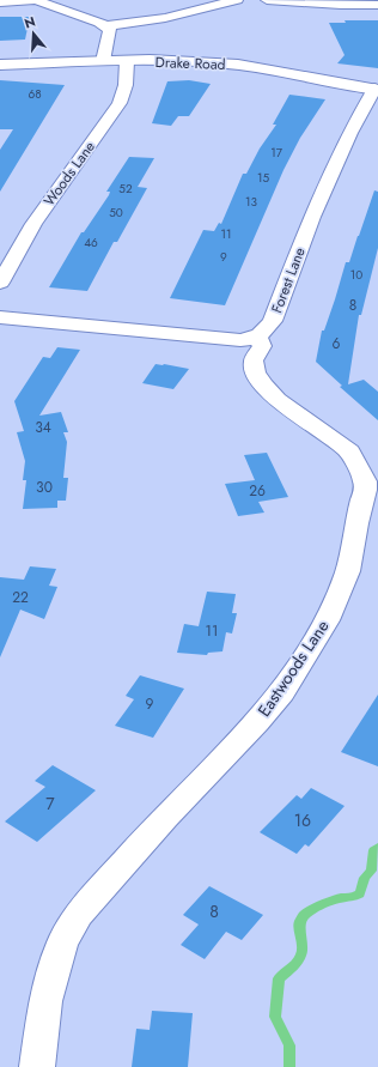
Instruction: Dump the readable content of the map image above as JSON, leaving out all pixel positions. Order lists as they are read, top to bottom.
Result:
{
  "streets": {
    "street": [
      "Drake Road",
      "Woods Lane",
      "Forest Lane",
      "Eastwoods Lane"
    ]
  },
  "crossings": [
    ["Drake Road", "Woods Lane"],
    ["Drake Road", "Forest Lane"],
    ["Forest Lane", "Eastwoods Lane"]
  ],
  "house_numbers": [
    "68",
    "17",
    "15",
    "52",
    "13",
    "50",
    "11",
    "46",
    "9",
    "10",
    "8",
    "6",
    "34",
    "30",
    "26",
    "22",
    "11",
    "9",
    "7",
    "16",
    "8"
  ],
  "north": "top"
}
